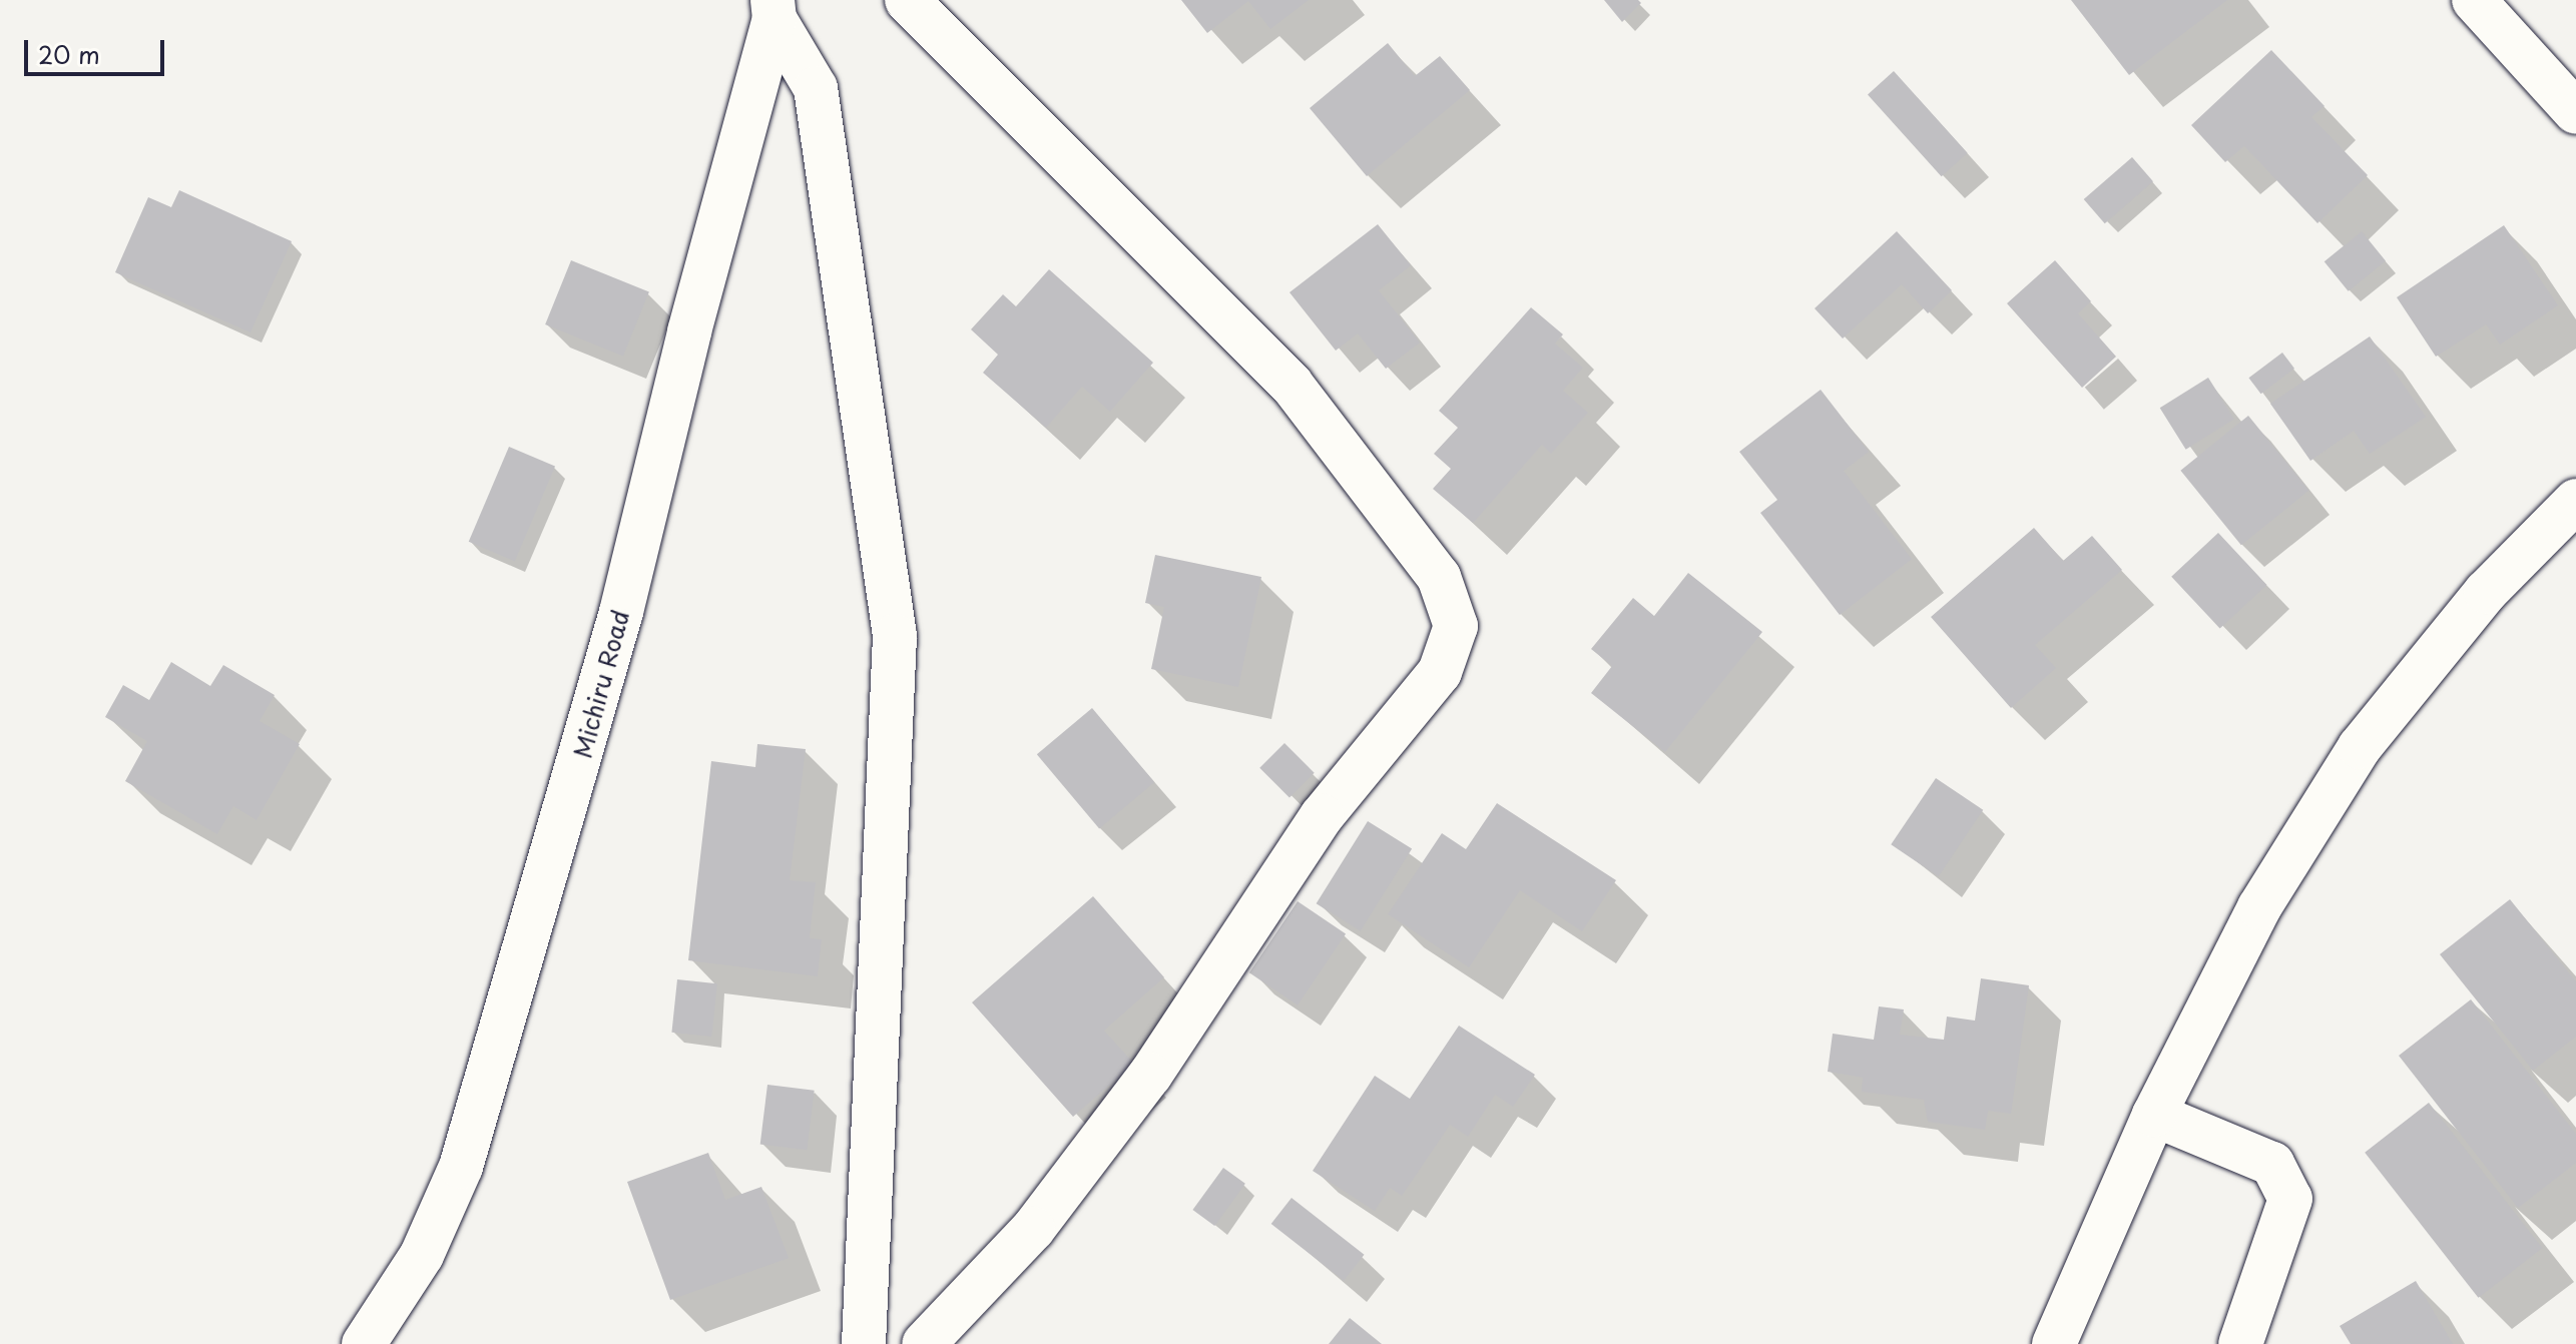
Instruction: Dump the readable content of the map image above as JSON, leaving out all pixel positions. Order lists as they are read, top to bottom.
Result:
{
  "streets": {
    "street": ["Michiru Road"]
  },
  "scale_bar": "20 m"
}
